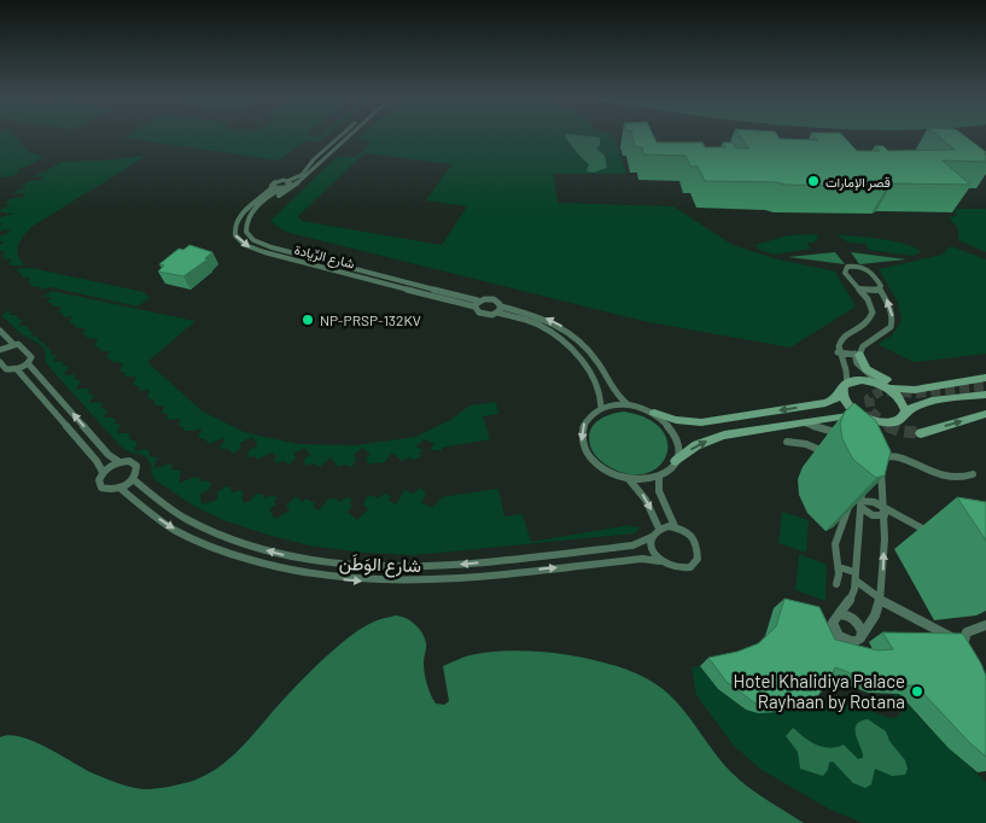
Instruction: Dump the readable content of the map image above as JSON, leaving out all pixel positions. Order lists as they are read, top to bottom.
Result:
{
  "streets": {
    "street": ["شارع الرِّيادة", "شارع الوَطَن"]
  },
  "places": ["قصر الإمارات", "NP-PRSP-132KV", "Hotel Khalidiya Palace Rayhaan by Rotana"]
}
